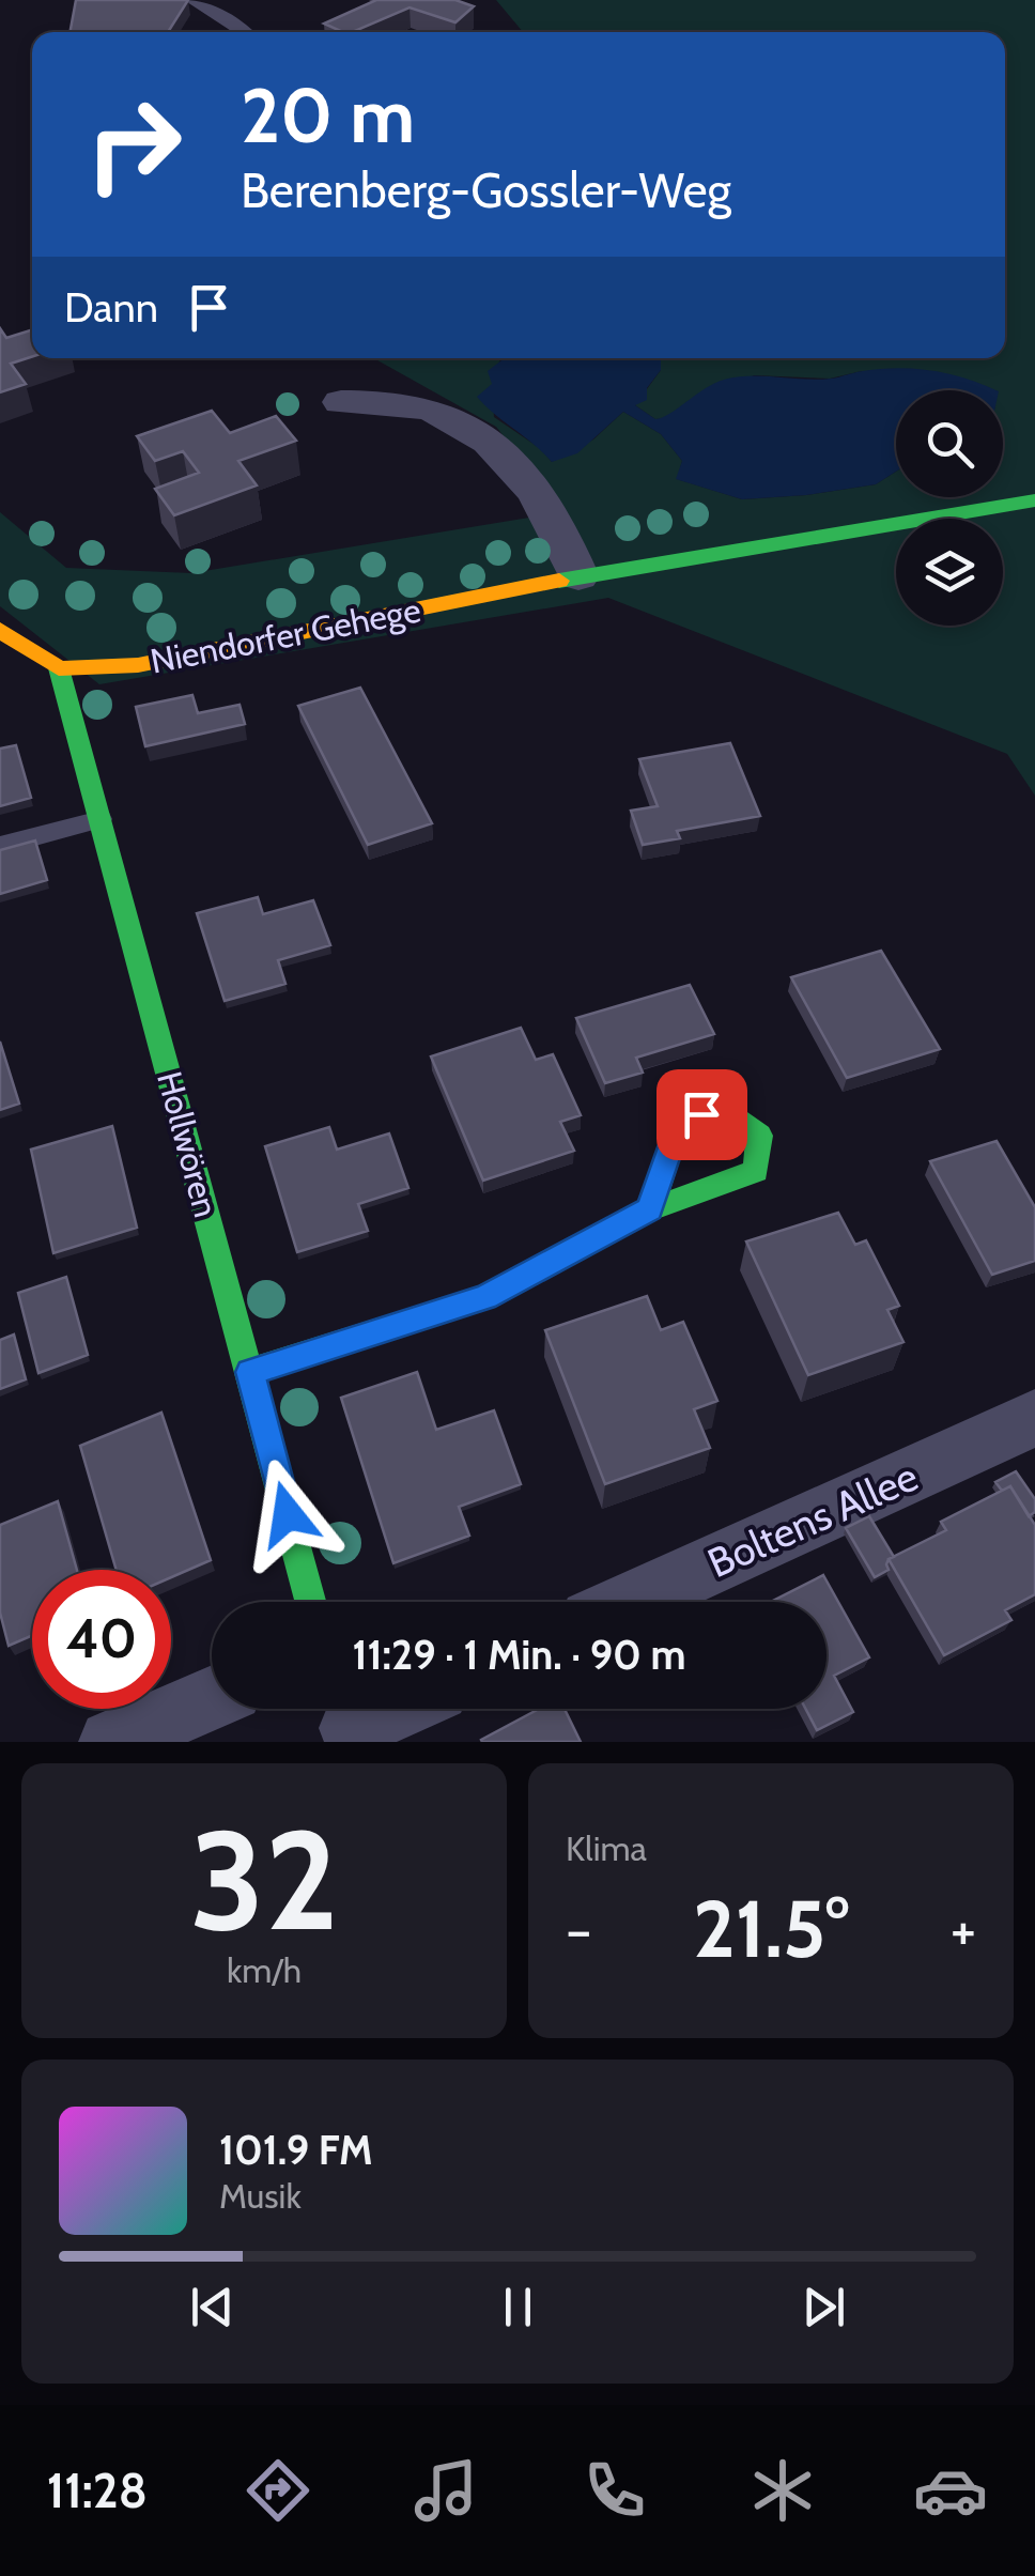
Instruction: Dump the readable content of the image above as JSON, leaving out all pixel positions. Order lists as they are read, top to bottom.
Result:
{
  "streets": {
    "street": ["Niendorfer Gehege", "Hollwören", "Boltens Allee"]
  },
  "crossings": [
    ["Niendorfer Gehege", "Hollwören"]
  ],
  "page": {
    "turn": ["20 m", "Berenberg-Gossler-Weg"],
    "then": "Dann",
    "limit": "40",
    "trip": "11:29 · 1 Min. · 90 m",
    "tile": [
      ["32", "km/h"],
      "Klima"
    ],
    "heat": ["−", "21.5°", "+"],
    "song": ["101.9 FM", "Musik"],
    "tabs": "11:28"
  }
}
